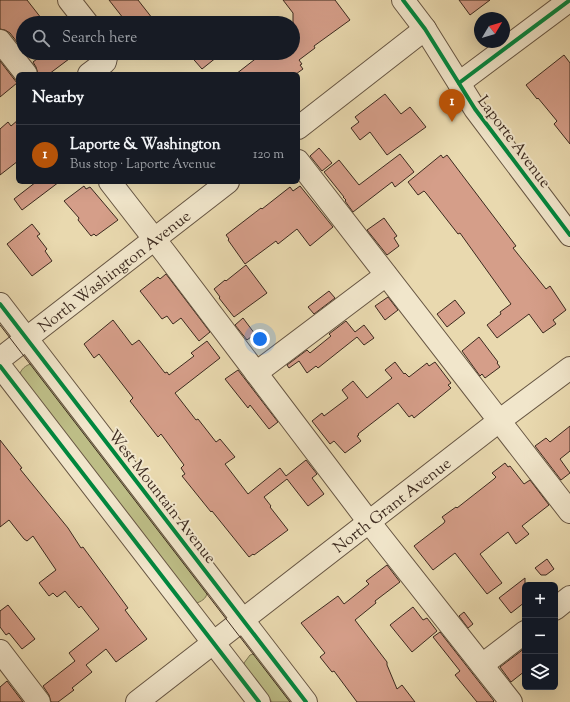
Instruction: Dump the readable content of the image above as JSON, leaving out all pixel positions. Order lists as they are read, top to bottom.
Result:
{
  "streets": {
    "street": [
      "Laporte Avenue",
      "North Washington Avenue",
      "West Mountain Avenue",
      "North Grant Avenue"
    ]
  },
  "crossings": [
    ["North Washington Avenue", "West Mountain Avenue"],
    ["West Mountain Avenue", "North Grant Avenue"]
  ],
  "north": "top right",
  "page": {
    "search": "Search here",
    "heading": "Nearby",
    "pins": "1",
    "list": [
      {
        "mark": "1",
        "name": "Laporte & Washington",
        "note": "Bus stop · Laporte Avenue",
        "value": "120 m"
      }
    ],
    "map_buttons": ["+", "−"]
  }
}
